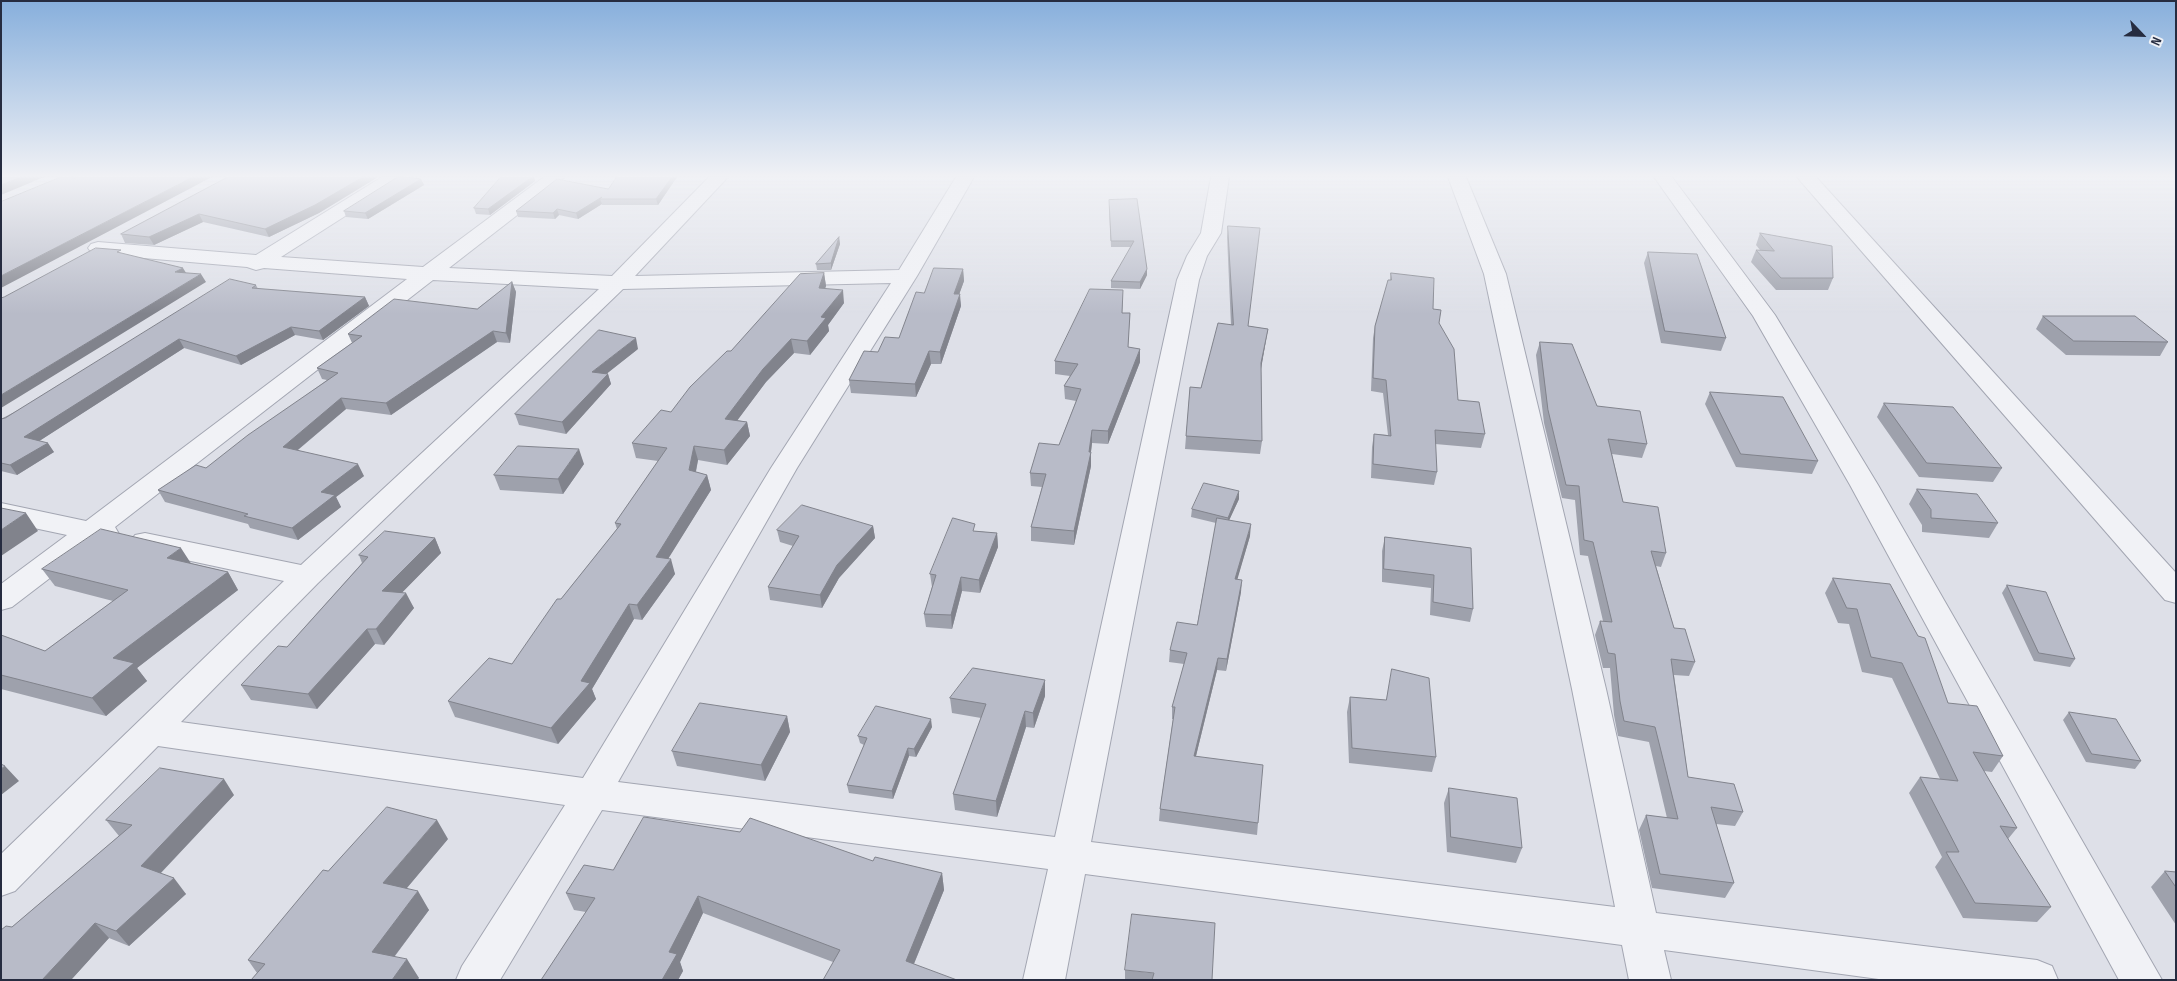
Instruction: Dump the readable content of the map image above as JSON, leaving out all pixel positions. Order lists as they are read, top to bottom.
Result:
{
  "north": "bottom right"
}
